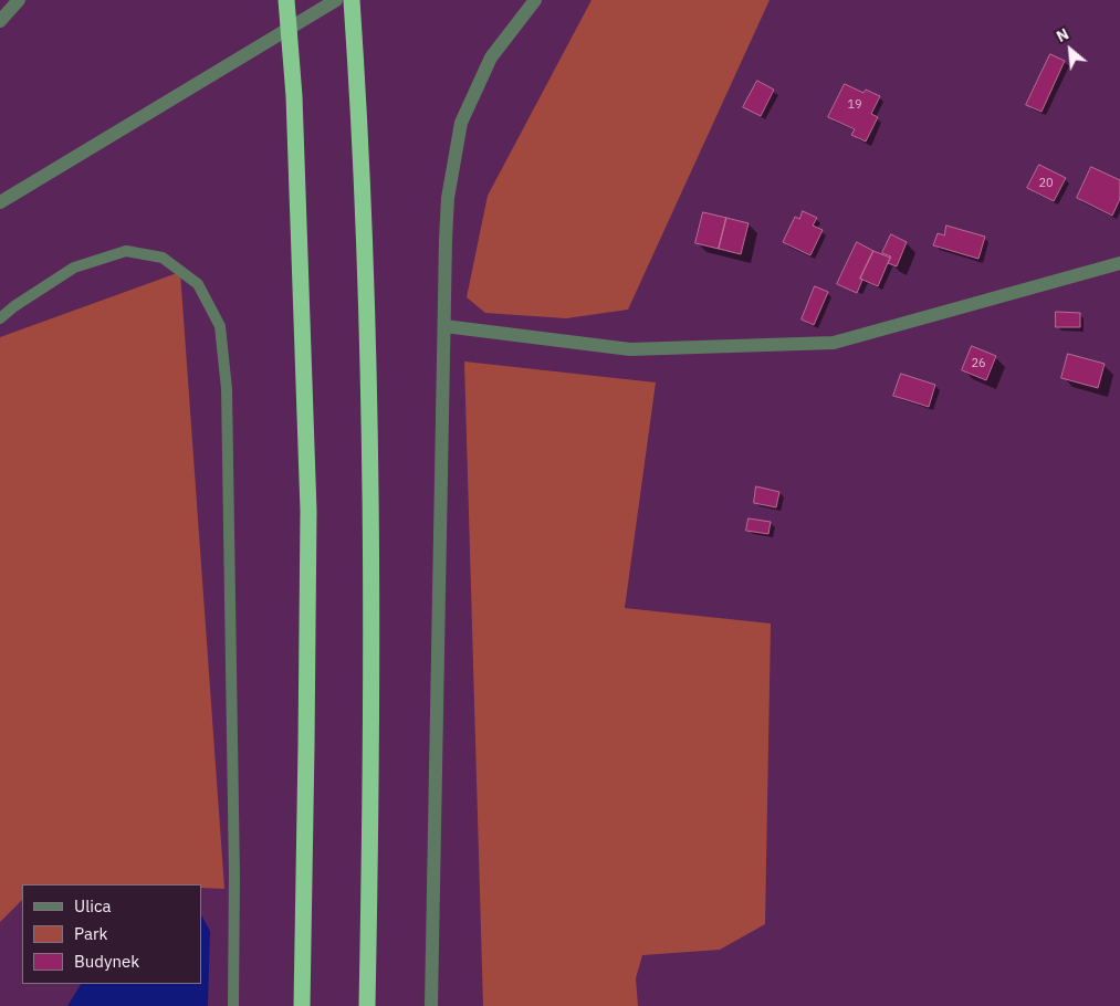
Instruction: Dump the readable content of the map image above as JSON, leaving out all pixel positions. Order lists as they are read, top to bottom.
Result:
{
  "house_numbers": ["19", "20", "26"],
  "legend": ["Ulica", "Park", "Budynek"],
  "north": "top left"
}
